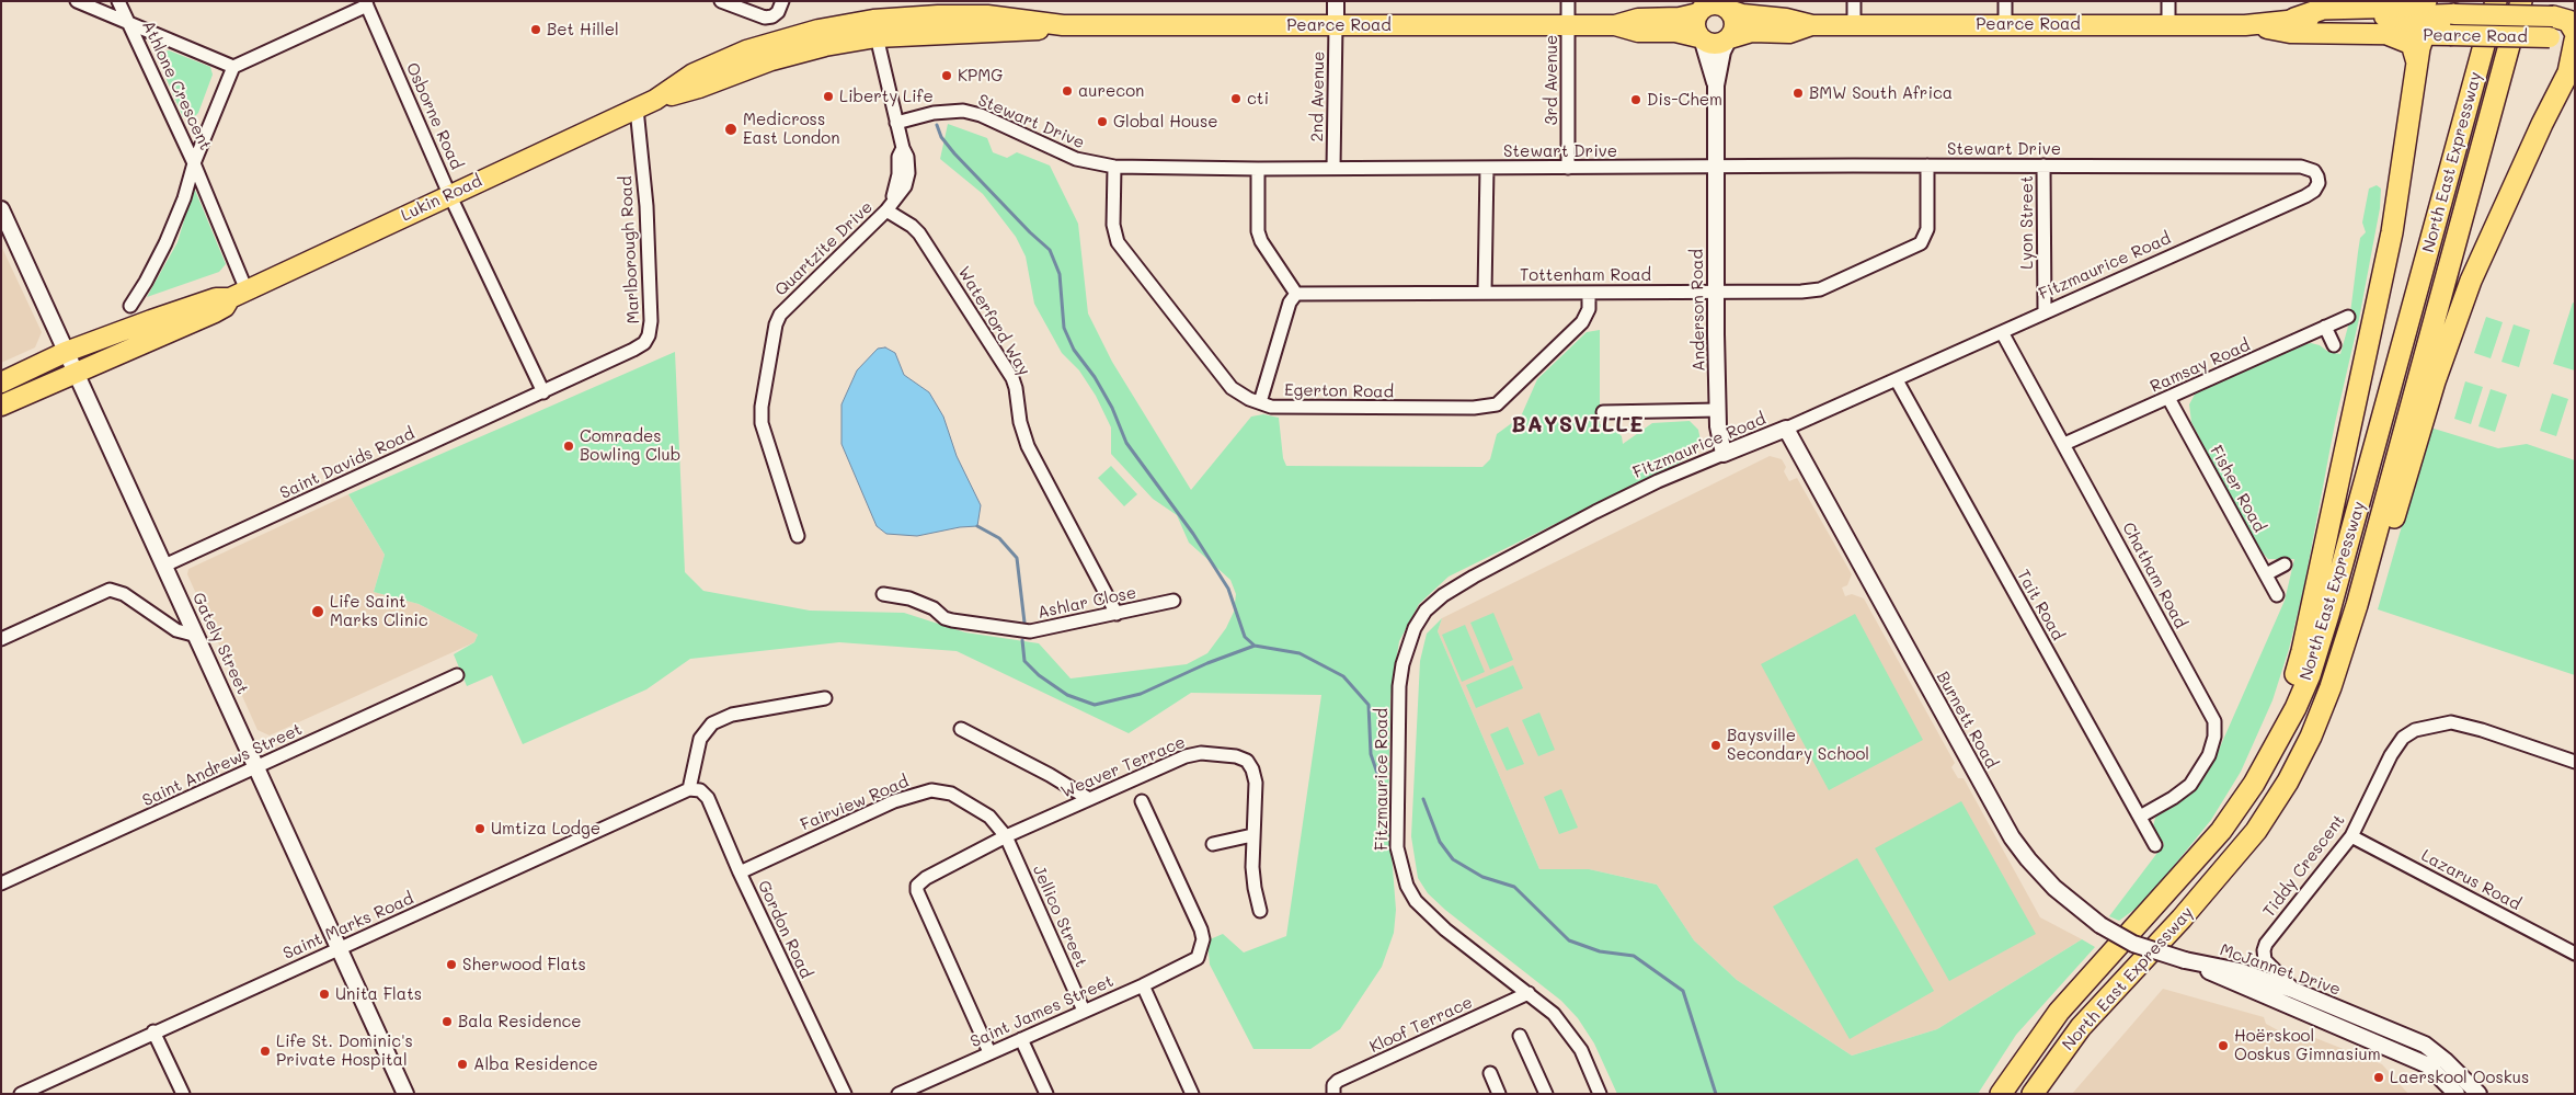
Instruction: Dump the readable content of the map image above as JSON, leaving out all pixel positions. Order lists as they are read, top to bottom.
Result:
{
  "streets": {
    "highway": ["North East Expressway"],
    "main road": ["Pearce Road", "Lukin Road"],
    "street": [
      "3rd Avenue",
      "Athlone Crescent",
      "2nd Avenue",
      "Osborne Road",
      "Stewart Drive",
      "Lyon Street",
      "Quartzite Drive",
      "Marlborough Road",
      "Fitzmaurice Road",
      "Tottenham Road",
      "Anderson Road",
      "Waterford Way",
      "Ramsay Road",
      "Egerton Road",
      "Saint Davids Road",
      "Fisher Road",
      "Chatham Road",
      "Ashlar Close",
      "Tait Road",
      "Gately Street",
      "Burnett Road",
      "Saint Andrews Street",
      "Weaver Terrace",
      "Fairview Road",
      "Tiddy Crescent",
      "Lazarus Road",
      "Jellico Street",
      "Saint Marks Road",
      "Gordon Road",
      "McJannet Drive",
      "Saint James Street",
      "Kloof Terrace"
    ]
  },
  "crossings": [
    ["Pearce Road", "3rd Avenue"],
    ["Pearce Road", "2nd Avenue"],
    ["Pearce Road", "Lukin Road"],
    ["Pearce Road", "Quartzite Drive"],
    ["3rd Avenue", "Stewart Drive"],
    ["Athlone Crescent", "Lukin Road"],
    ["2nd Avenue", "Stewart Drive"],
    ["Osborne Road", "Lukin Road"],
    ["Osborne Road", "Marlborough Road"],
    ["Osborne Road", "Saint Davids Road"],
    ["Stewart Drive", "Lyon Street"],
    ["Stewart Drive", "Quartzite Drive"],
    ["Stewart Drive", "Fitzmaurice Road"],
    ["Stewart Drive", "Tottenham Road"],
    ["Stewart Drive", "Anderson Road"],
    ["Stewart Drive", "Egerton Road"],
    ["Lukin Road", "Marlborough Road"],
    ["Lukin Road", "Gately Street"],
    ["Lyon Street", "Fitzmaurice Road"],
    ["Quartzite Drive", "Waterford Way"],
    ["Marlborough Road", "Saint Davids Road"],
    ["Fitzmaurice Road", "Anderson Road"],
    ["Fitzmaurice Road", "Chatham Road"],
    ["Fitzmaurice Road", "Tait Road"],
    ["Fitzmaurice Road", "Burnett Road"],
    ["Fitzmaurice Road", "Kloof Terrace"],
    ["Tottenham Road", "Anderson Road"],
    ["Tottenham Road", "Egerton Road"],
    ["Waterford Way", "Ashlar Close"],
    ["Ramsay Road", "Fisher Road"],
    ["Ramsay Road", "Chatham Road"],
    ["Saint Davids Road", "Gately Street"],
    ["Chatham Road", "Tait Road"],
    ["Gately Street", "Saint Andrews Street"],
    ["Gately Street", "Saint Marks Road"],
    ["Burnett Road", "McJannet Drive"],
    ["Weaver Terrace", "Fairview Road"],
    ["Weaver Terrace", "Jellico Street"],
    ["Weaver Terrace", "Saint James Street"],
    ["Fairview Road", "Jellico Street"],
    ["Fairview Road", "Gordon Road"],
    ["Tiddy Crescent", "Lazarus Road"],
    ["Tiddy Crescent", "McJannet Drive"],
    ["Jellico Street", "Saint James Street"],
    ["Saint Marks Road", "Gordon Road"]
  ],
  "districts": ["BAYSVILLE"],
  "places": [
    "Bet Hillel",
    "KPMG",
    "aurecon",
    "BMW South Africa",
    "Liberty Life",
    "cti",
    "Dis-Chem",
    "Global House",
    "Medicross East London",
    "Comrades Bowling Club",
    "Life Saint Marks Clinic",
    "Baysville Secondary School",
    "Umtiza Lodge",
    "Sherwood Flats",
    "Unita Flats",
    "Bala Residence",
    "Hoërskool Ooskus Gimnasium",
    "Life St. Dominic's Private Hospital",
    "Alba Residence",
    "Laerskool Ooskus"
  ]
}
